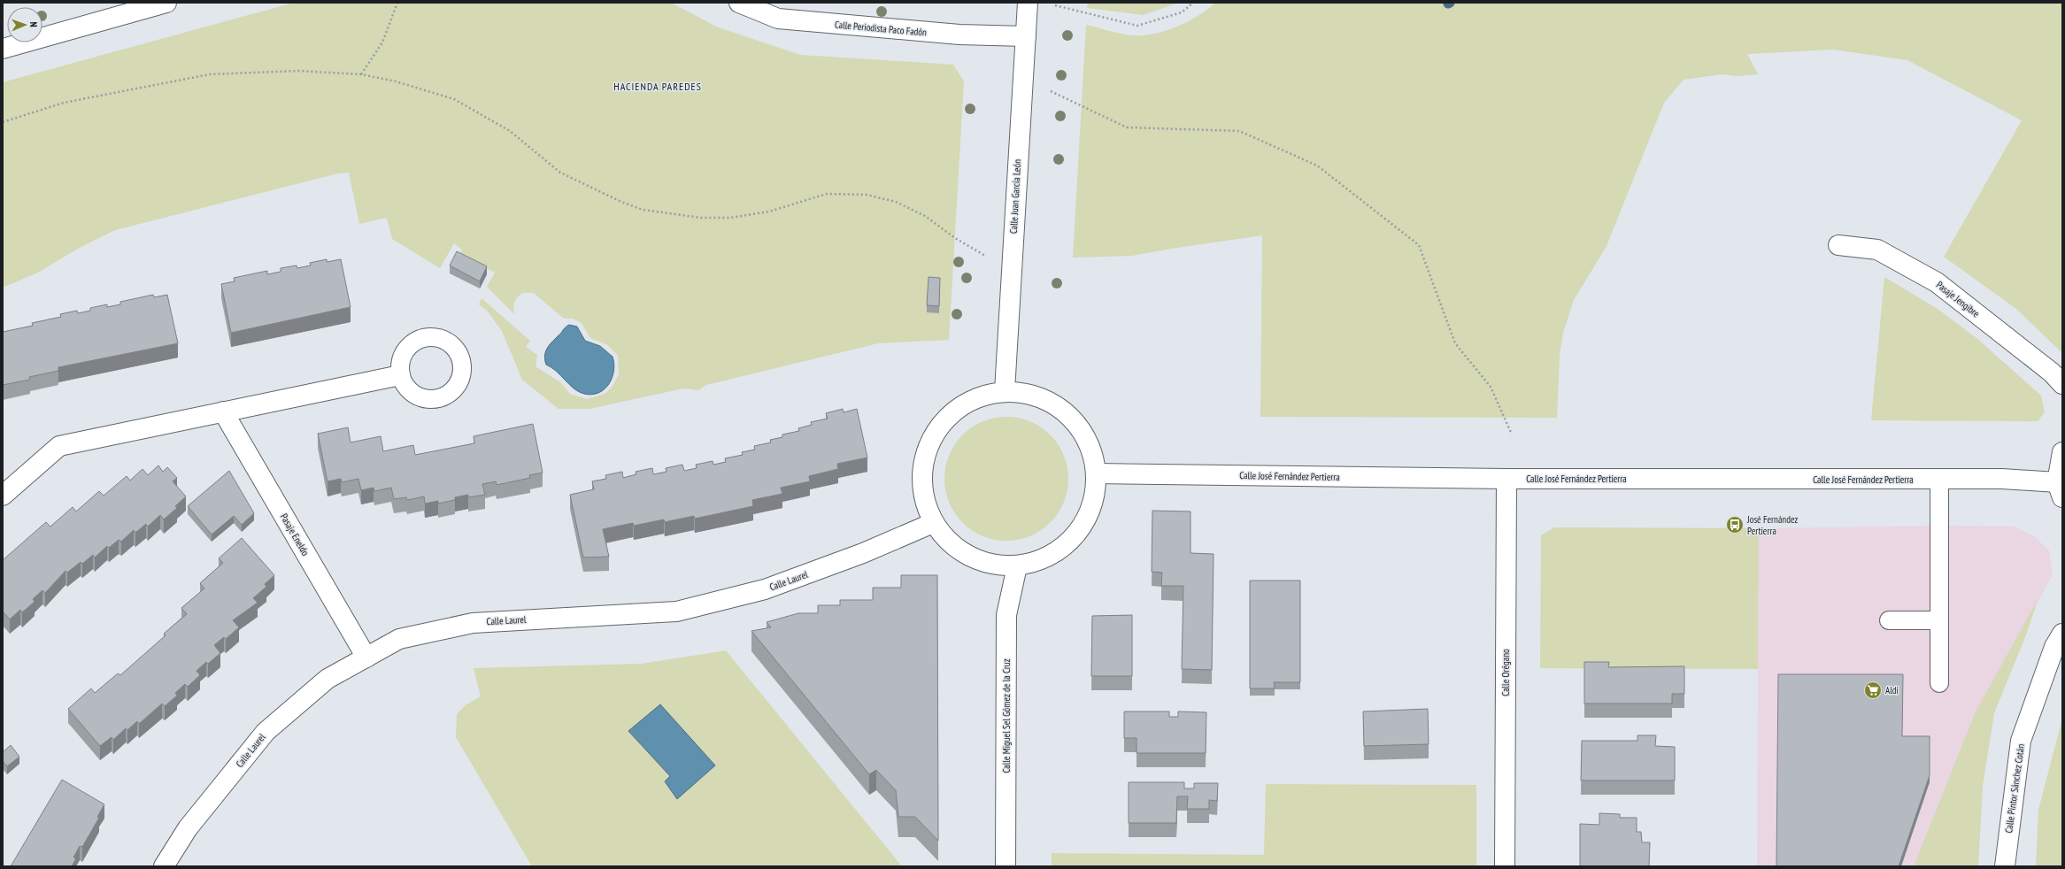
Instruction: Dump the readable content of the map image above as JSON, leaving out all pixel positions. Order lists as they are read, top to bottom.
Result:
{
  "streets": {
    "street": [
      "Calle Periodista Paco Fadón",
      "Calle Juan García León",
      "Pasaje Jengibre",
      "Calle José Fernández Pertierra",
      "Pasaje Eneldo",
      "Calle Laurel",
      "Calle Orégano",
      "Calle Miguel Sel Gómez de la Cruz",
      "Calle Pintor Sánchez Cotán"
    ]
  },
  "crossings": [
    ["Calle Periodista Paco Fadón", "Calle Juan García León"],
    ["Calle José Fernández Pertierra", "Calle Orégano"],
    ["Pasaje Eneldo", "Calle Laurel"]
  ],
  "districts": ["HACIENDA PAREDES"],
  "places": {
    "bus stop": ["José Fernández Pertierra"],
    "supermarket": ["Aldi"]
  },
  "north": "right"
}
